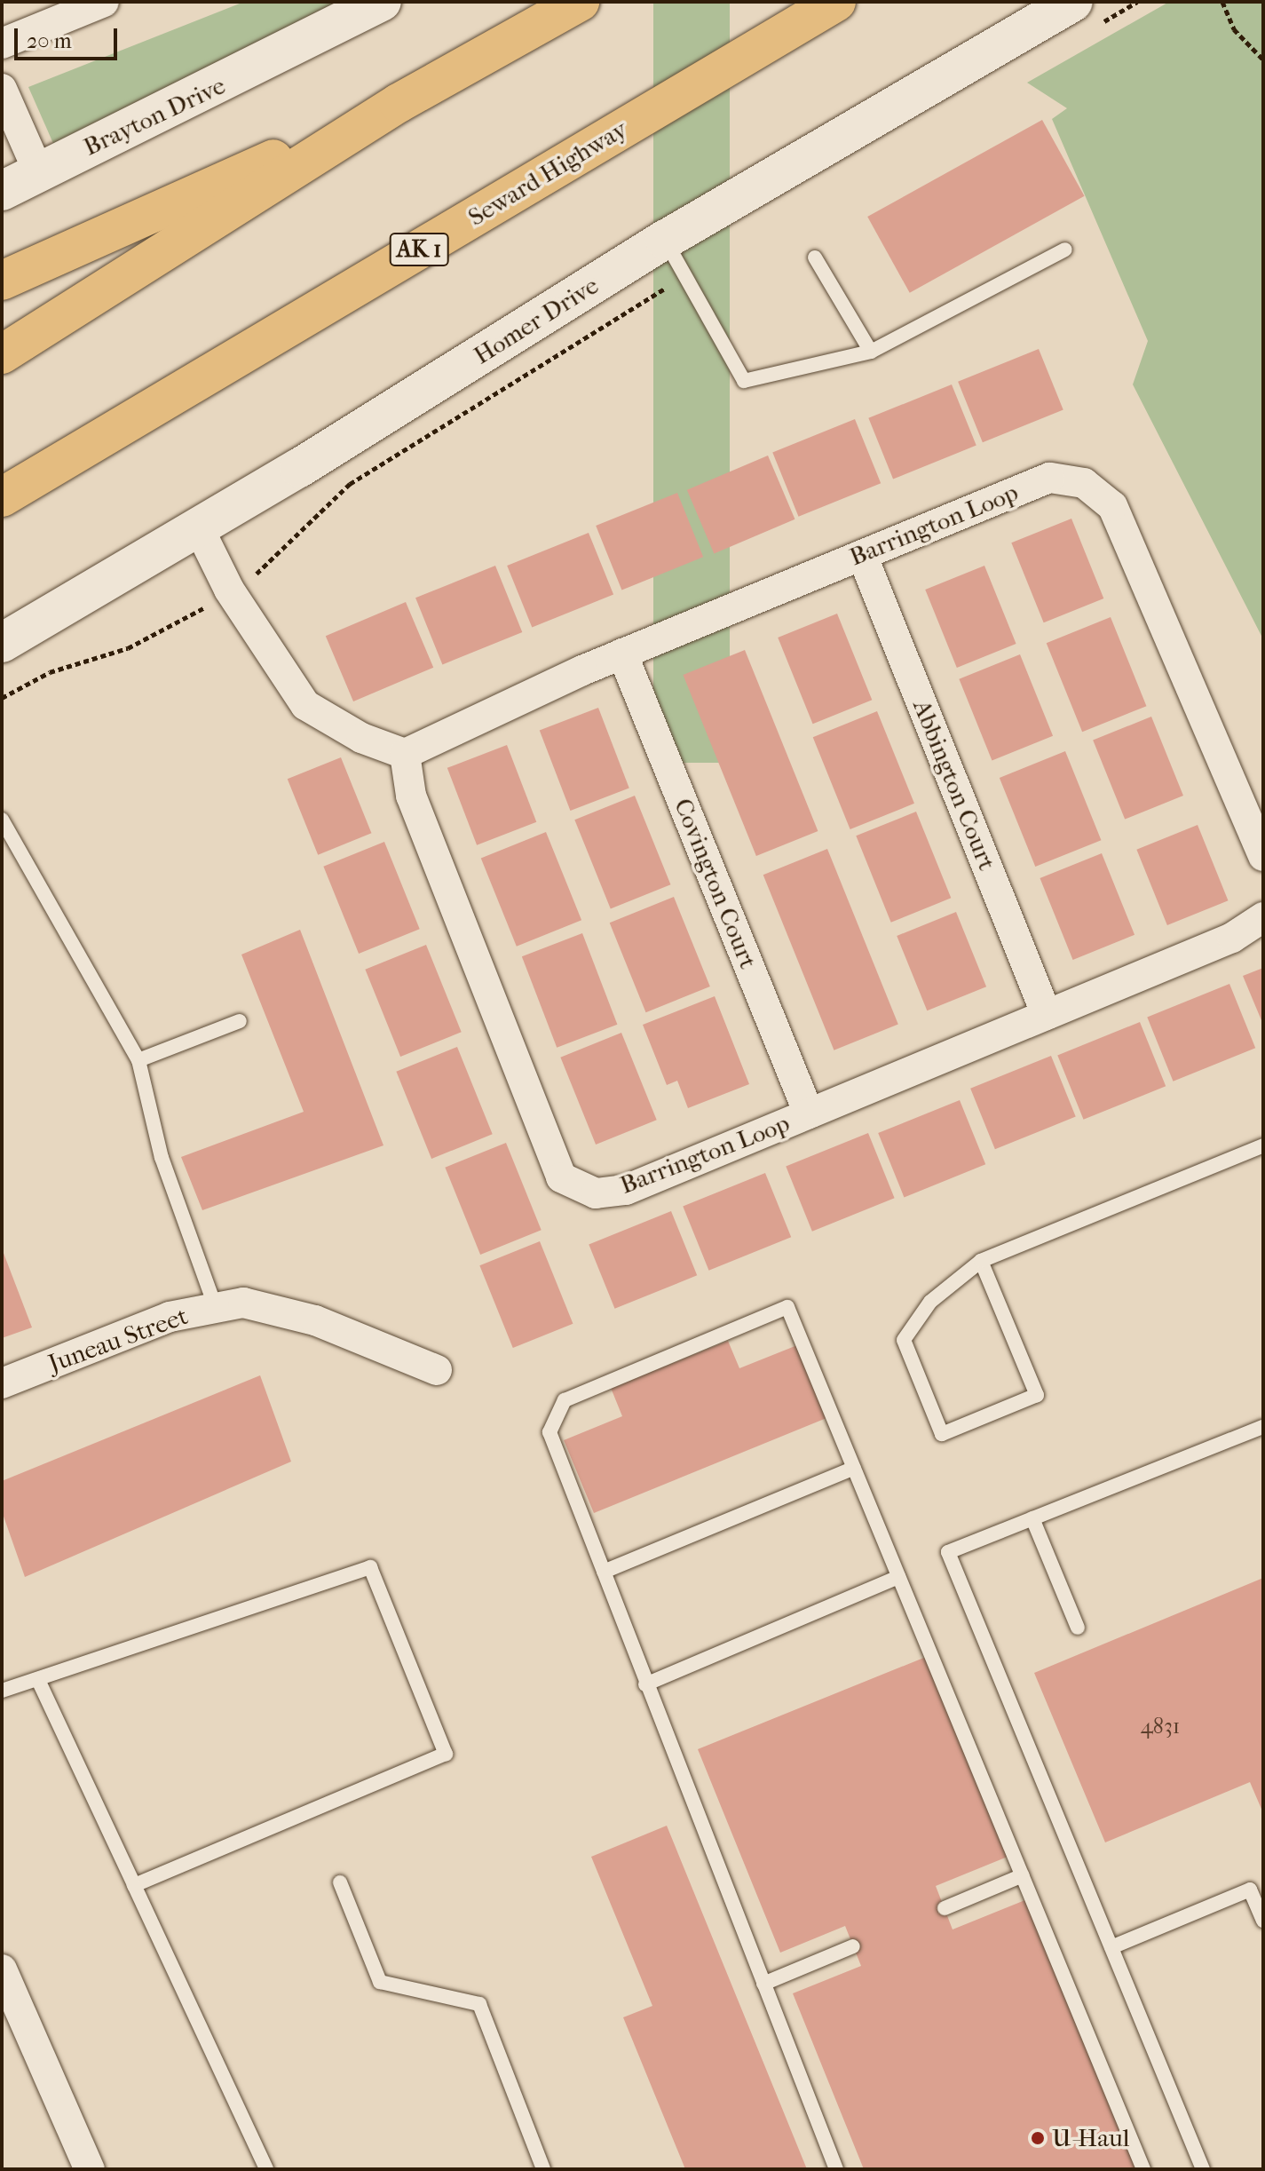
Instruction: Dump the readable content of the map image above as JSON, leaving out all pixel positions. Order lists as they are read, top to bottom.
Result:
{
  "streets": {
    "highway": ["Seward Highway", "AK 1"],
    "main road": ["Brayton Drive", "Homer Drive"],
    "street": [
      "Barrington Loop",
      "Abbington Court",
      "Covington Court",
      "Juneau Street"
    ]
  },
  "crossings": [
    ["Barrington Loop", "Abbington Court"],
    ["Barrington Loop", "Covington Court"]
  ],
  "places": ["U-Haul"],
  "house_numbers": ["4831"],
  "scale_bar": "20 m"
}
